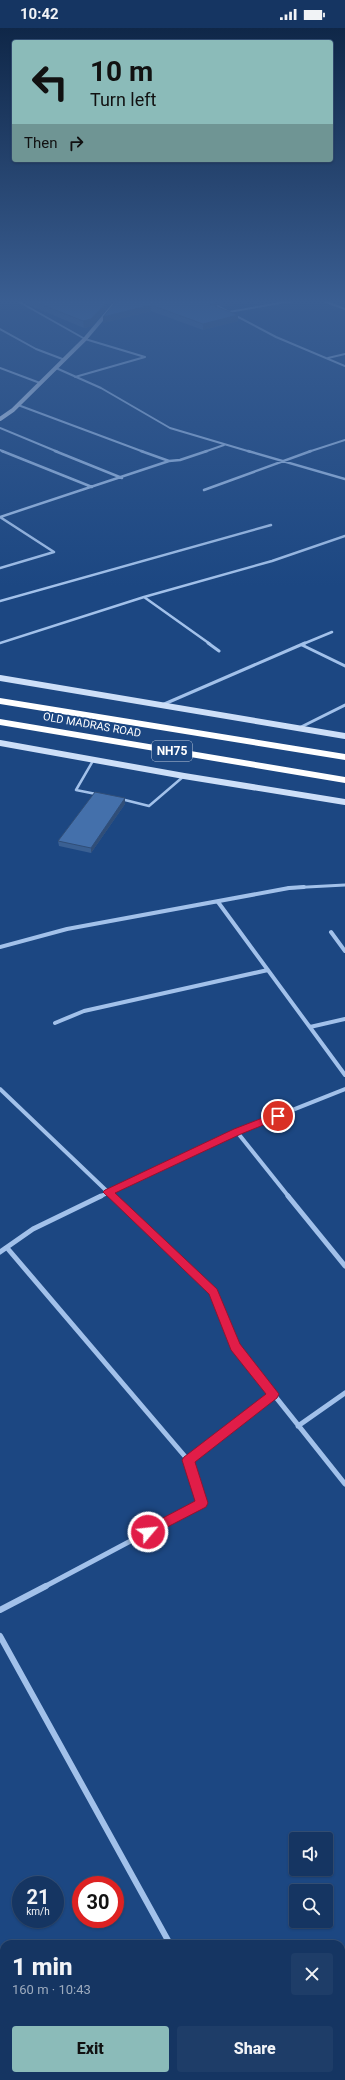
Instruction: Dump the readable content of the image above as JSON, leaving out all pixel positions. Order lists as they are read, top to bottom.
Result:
{
  "streets": {
    "highway": ["OLD MADRAS ROAD", "NH75"]
  },
  "page": {
    "status": "10:42",
    "turn": ["10 m", "Turn left"],
    "then": "Then",
    "speed": "21 km/h",
    "limit": "30",
    "heading": ["1 min", "160 m · 10:43"],
    "buttons": ["Exit", "Share"]
  }
}
